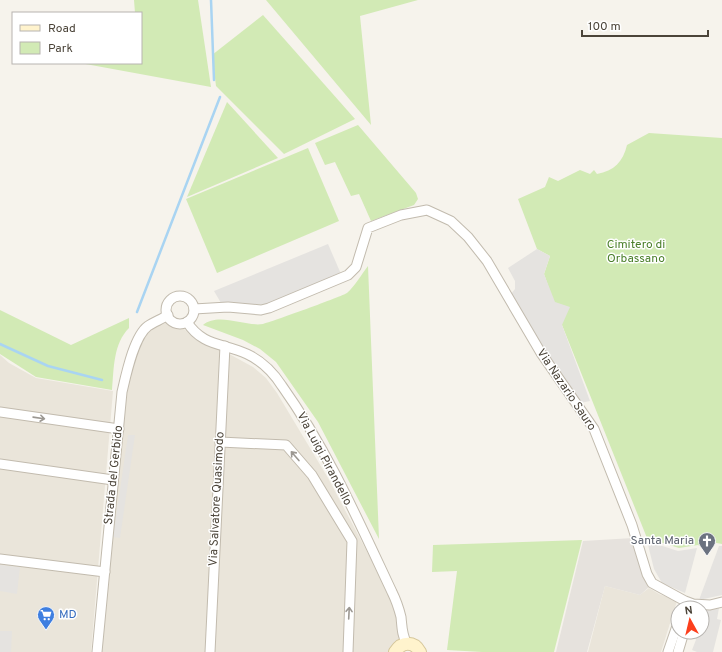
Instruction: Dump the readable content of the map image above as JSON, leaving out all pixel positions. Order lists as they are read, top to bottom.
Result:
{
  "streets": {
    "street": [
      "Via Nazario Sauro",
      "Via Luigi Pirandello",
      "Strada del Gerbido",
      "Via Salvatore Quasimodo"
    ]
  },
  "crossings": [
    ["Via Nazario Sauro", "Via Luigi Pirandello"],
    ["Via Nazario Sauro", "Strada del Gerbido"],
    ["Via Luigi Pirandello", "Strada del Gerbido"],
    ["Via Luigi Pirandello", "Via Salvatore Quasimodo"]
  ],
  "parks": ["Cimitero di Orbassano"],
  "places": {
    "church": ["Santa Maria"],
    "supermarket": ["MD"]
  },
  "legend": ["Road", "Park"],
  "scale_bar": "100 m",
  "north": "top"
}
